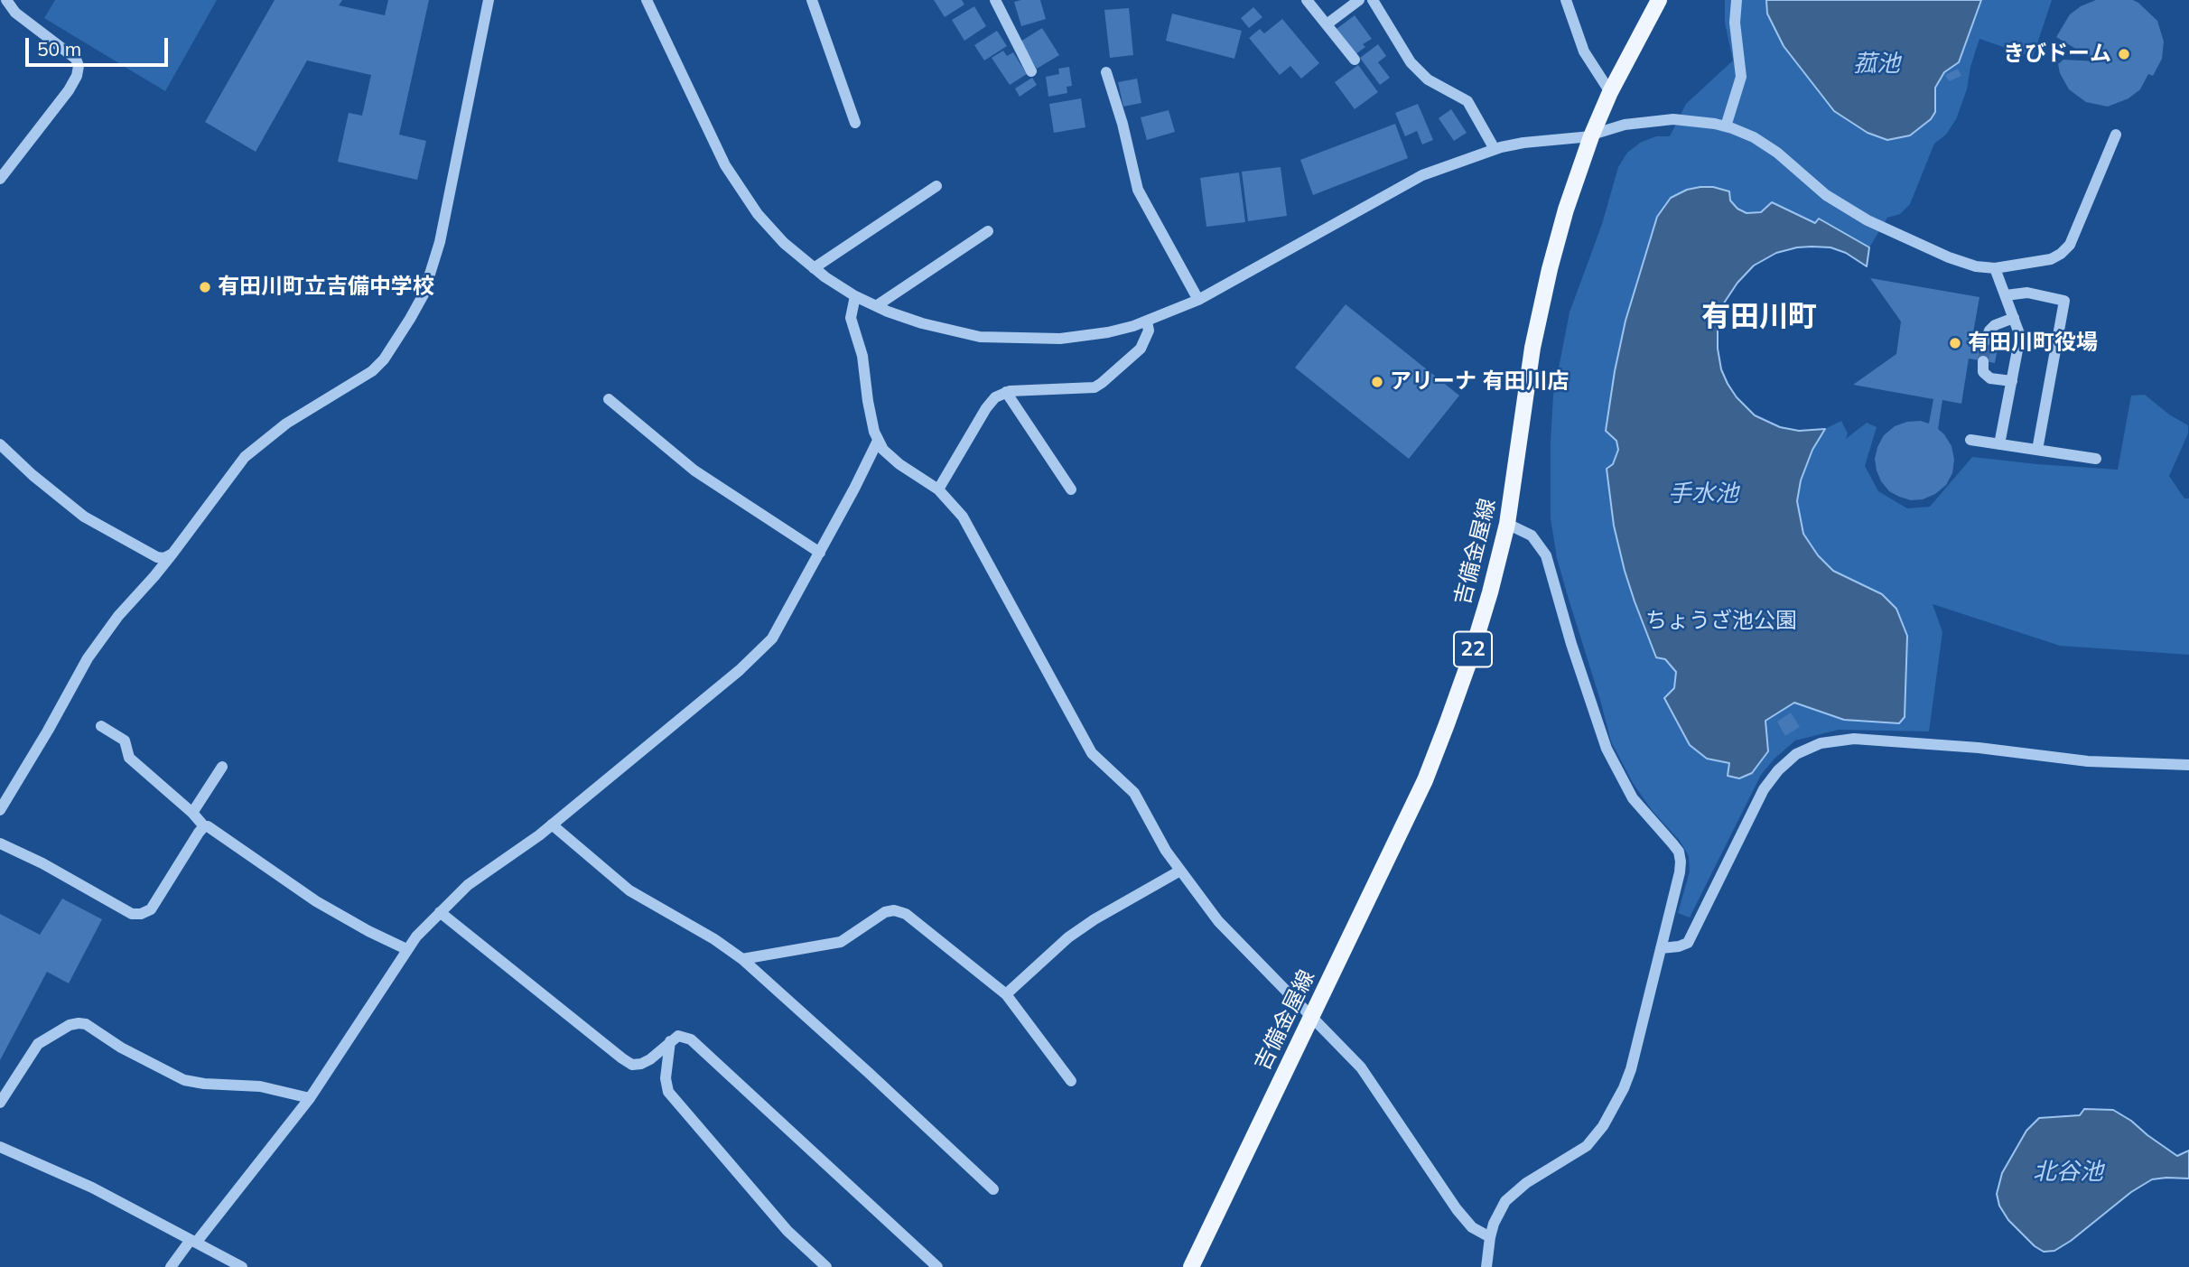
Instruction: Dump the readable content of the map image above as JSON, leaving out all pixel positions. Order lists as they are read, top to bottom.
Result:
{
  "streets": {
    "main road": ["吉備金屋線", "22"]
  },
  "districts": ["有田川町"],
  "water": ["菰池", "手水池", "北谷池"],
  "parks": ["ちょうざ池公園"],
  "places": [
    "きびドーム",
    "有田川町立吉備中学校",
    "有田川町役場",
    "アリーナ 有田川店"
  ],
  "scale_bar": "50 m"
}
